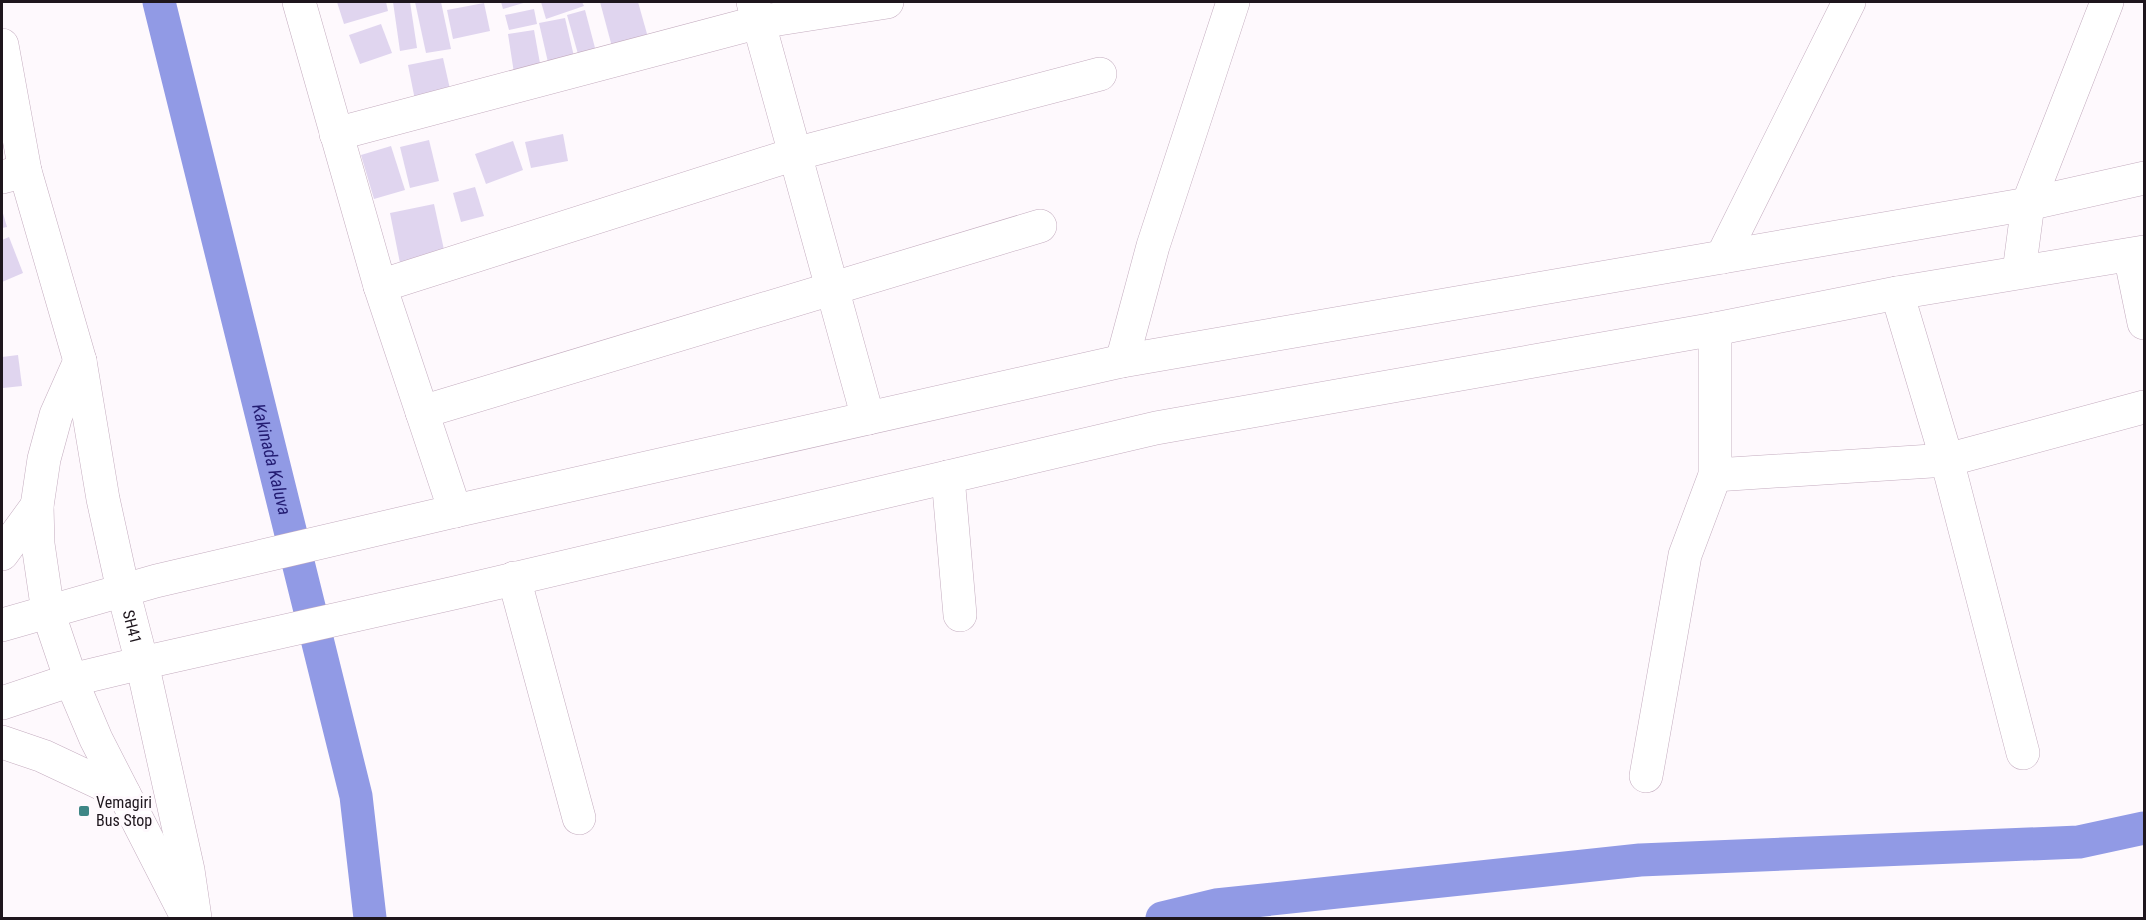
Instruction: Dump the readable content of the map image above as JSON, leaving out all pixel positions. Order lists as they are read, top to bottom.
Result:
{
  "streets": {
    "main road": ["SH41"]
  },
  "water": ["Kakinada Kaluva"],
  "places": {
    "transit": ["Vemagiri Bus Stop"]
  }
}
